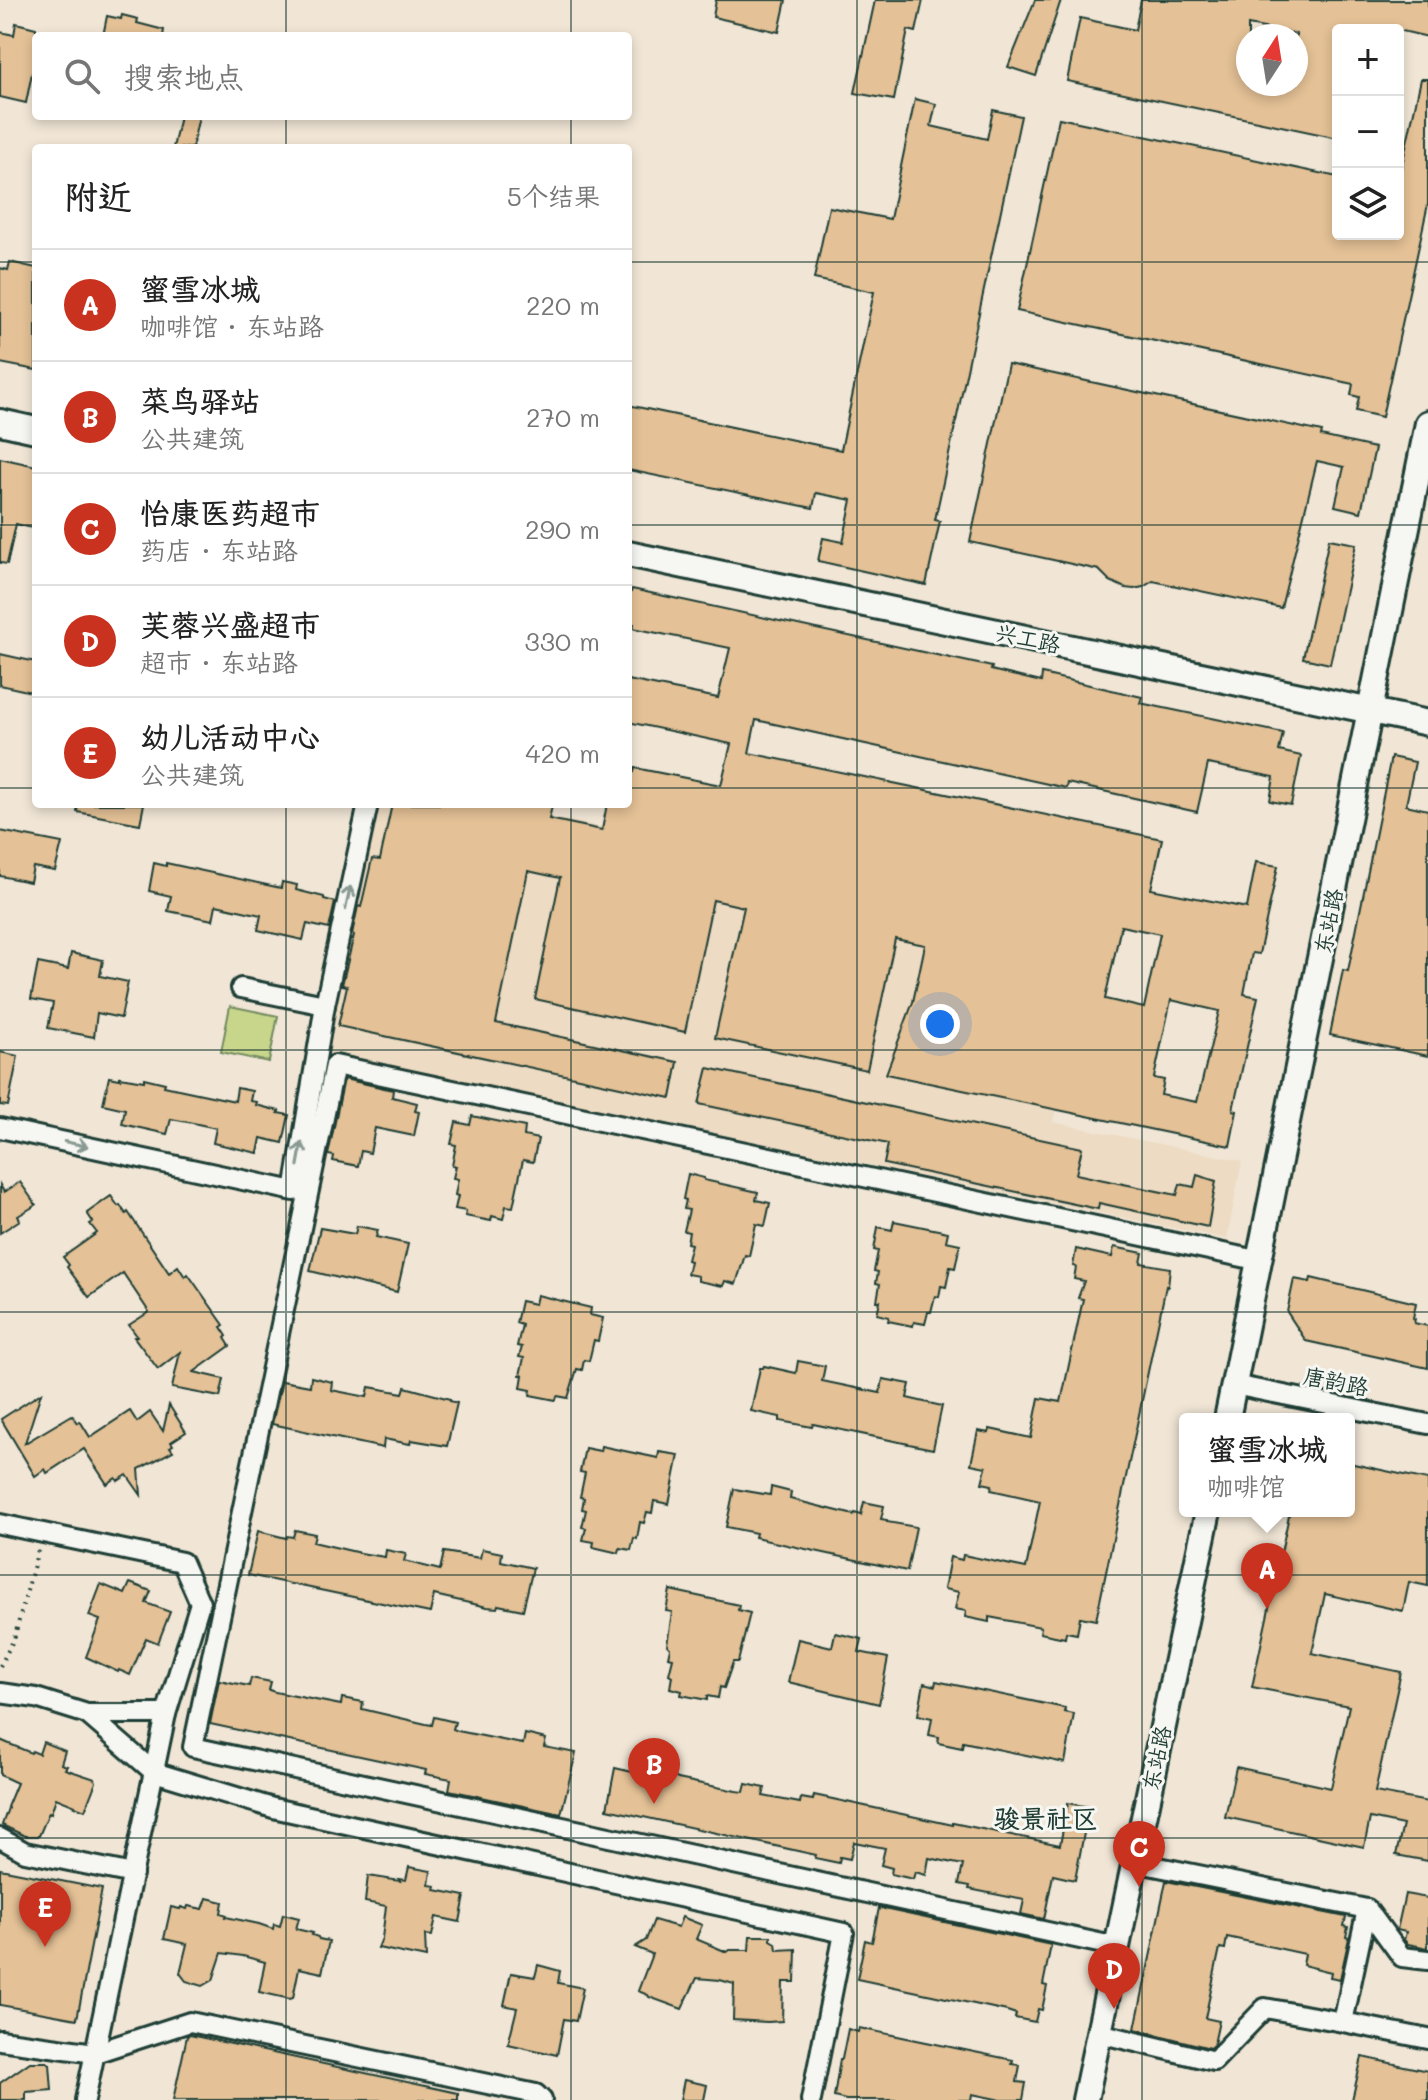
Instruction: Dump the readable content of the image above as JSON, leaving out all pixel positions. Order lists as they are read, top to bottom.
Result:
{
  "streets": {
    "street": ["兴工路", "东站路", "唐韵路"]
  },
  "crossings": [
    ["兴工路", "东站路"],
    ["东站路", "唐韵路"]
  ],
  "districts": ["骏景社区"],
  "north": "top",
  "page": {
    "map_buttons": ["+", "−"],
    "search": "搜索地点",
    "heading": ["附近", "5个结果"],
    "list": [
      {
        "mark": "A",
        "name": "蜜雪冰城",
        "note": "咖啡馆 · 东站路",
        "value": "220 m"
      },
      {
        "mark": "B",
        "name": "菜鸟驿站",
        "note": "公共建筑",
        "value": "270 m"
      },
      {
        "mark": "C",
        "name": "怡康医药超市",
        "note": "药店 · 东站路",
        "value": "290 m"
      },
      {
        "mark": "D",
        "name": "芙蓉兴盛超市",
        "note": "超市 · 东站路",
        "value": "330 m"
      },
      {
        "mark": "E",
        "name": "幼儿活动中心",
        "note": "公共建筑",
        "value": "420 m"
      }
    ],
    "popup": ["蜜雪冰城", "咖啡馆"],
    "pins": [
      "A",
      "B",
      "C",
      "E",
      "D"
    ]
  }
}
